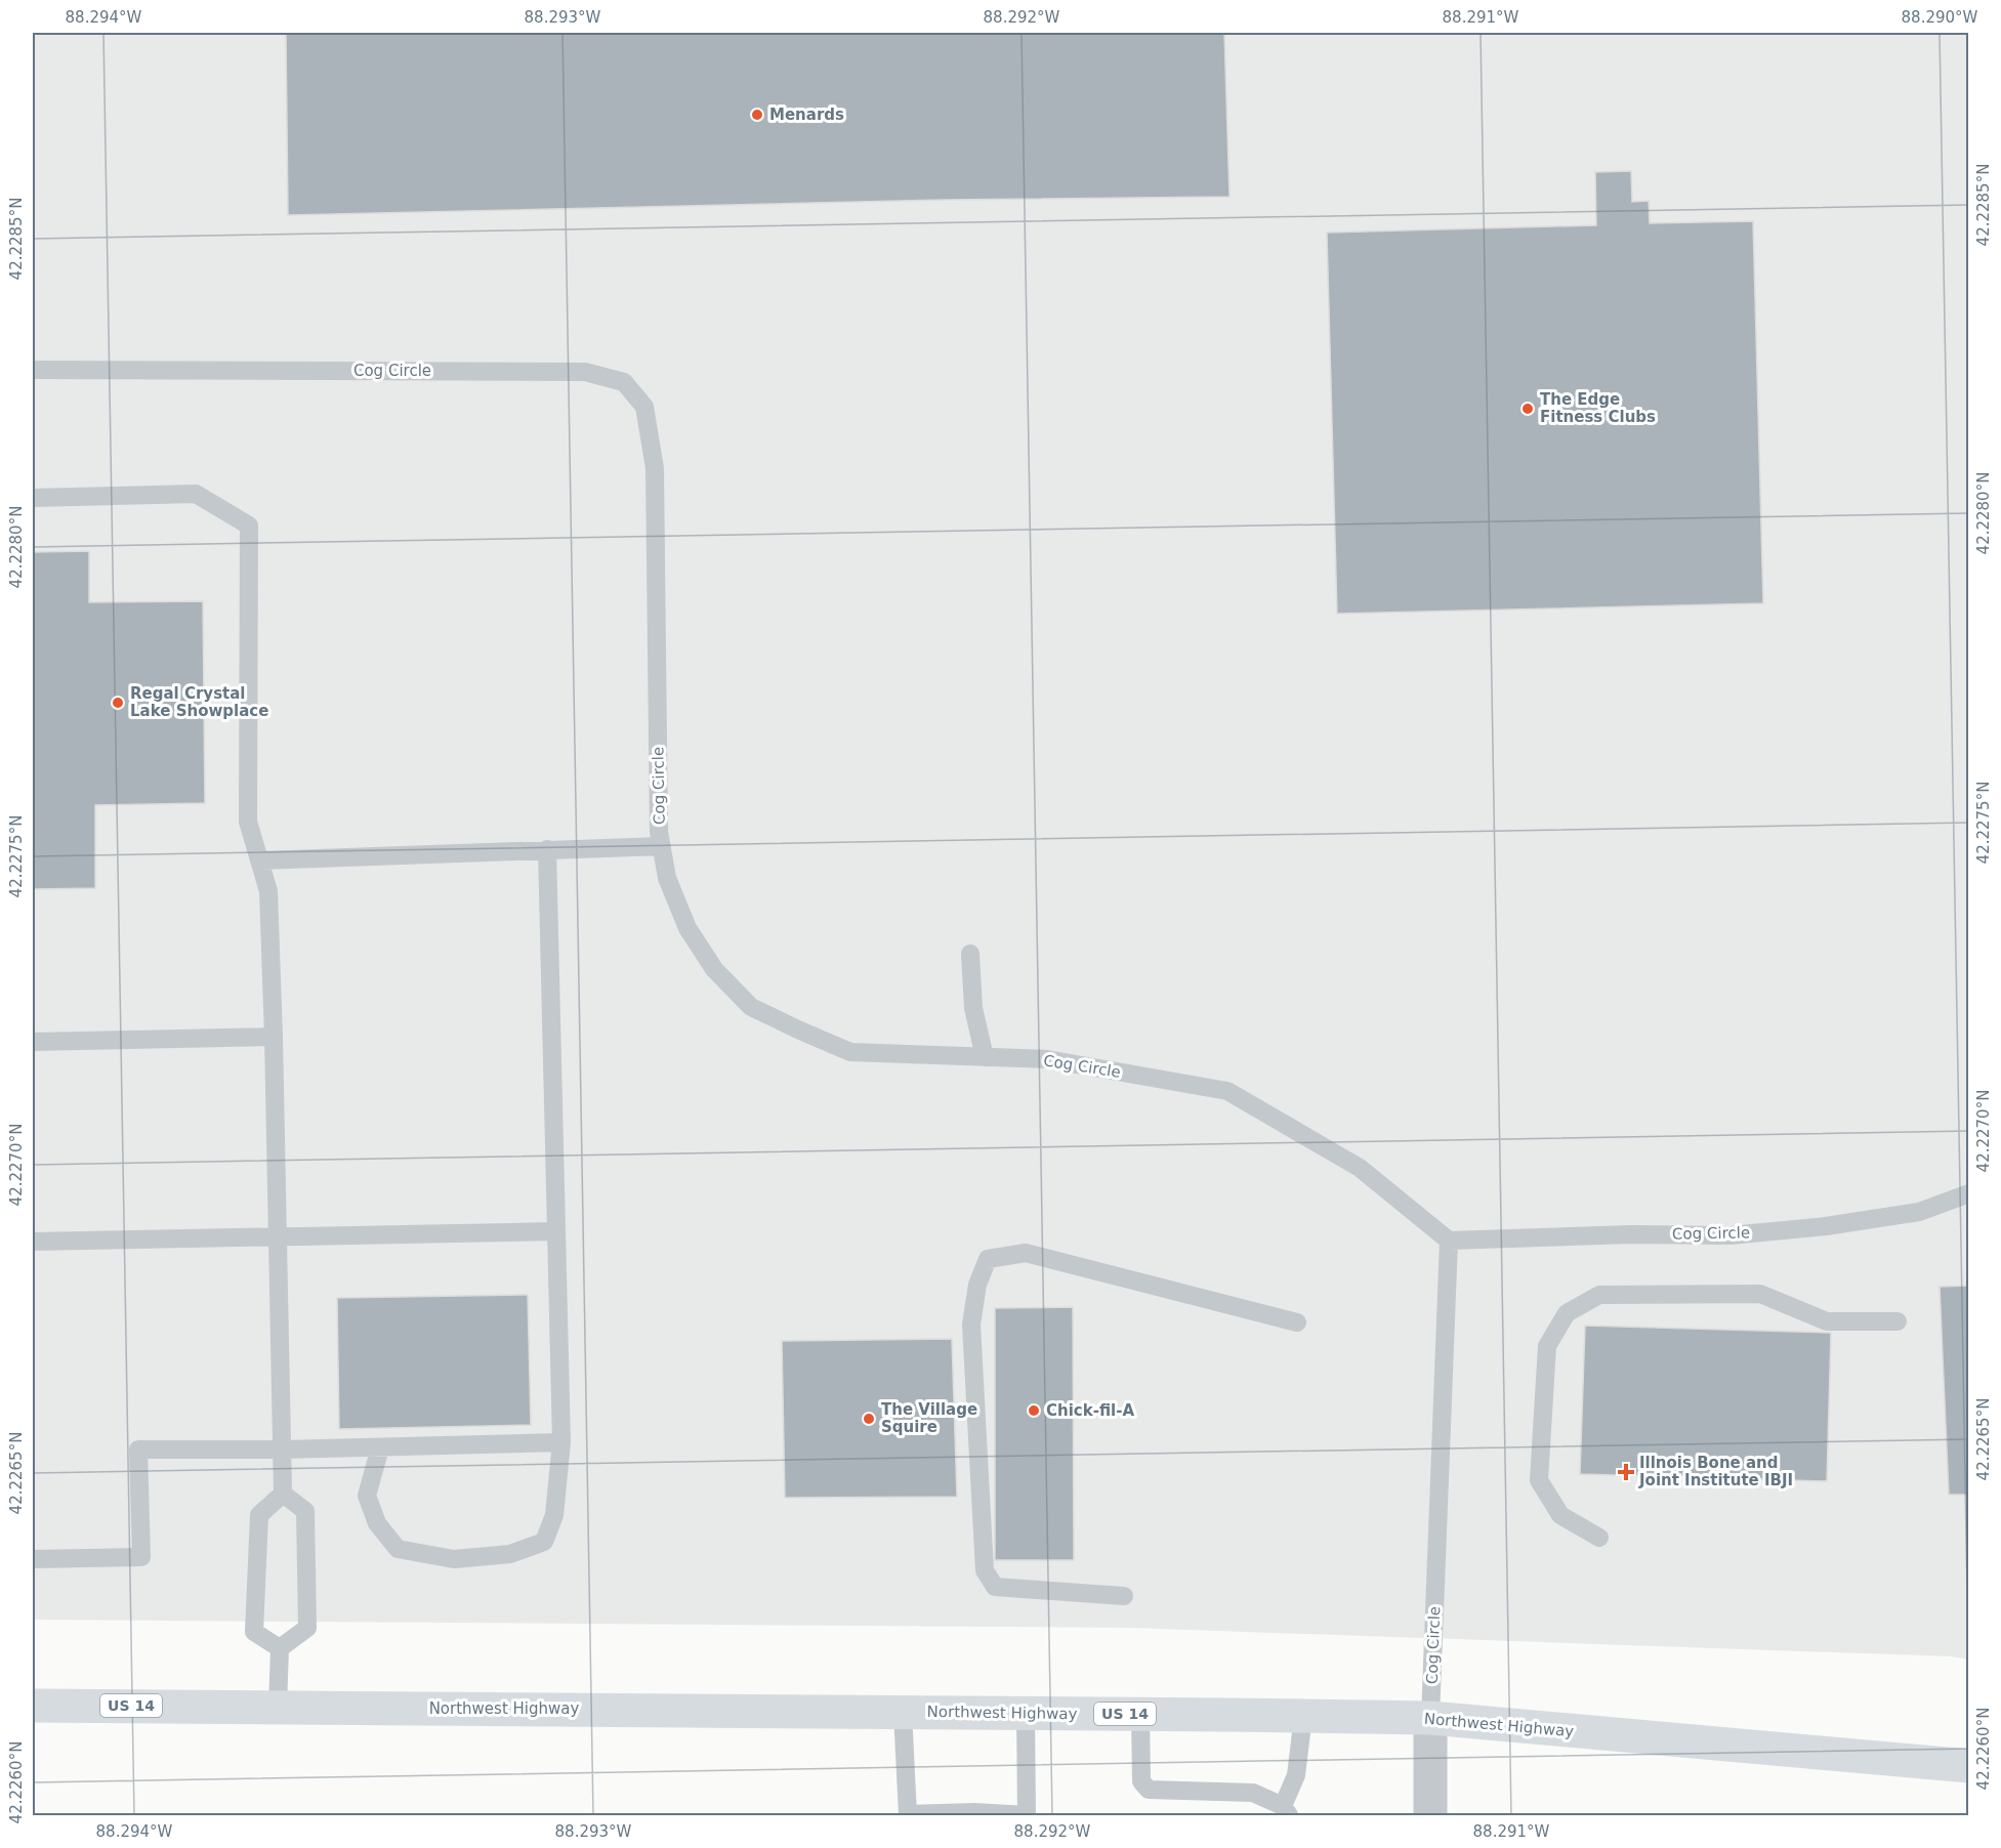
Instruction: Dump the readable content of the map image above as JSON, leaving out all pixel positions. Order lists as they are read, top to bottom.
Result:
{
  "streets": {
    "main road": ["US 14", "Northwest Highway"],
    "lane": ["Cog Circle"]
  },
  "crossings": [
    ["Cog Circle", "Northwest Highway"]
  ],
  "places": {
    "other": [
      "Menards",
      "The Edge Fitness Clubs",
      "Regal Crystal Lake Showplace",
      "Chick-fil-A",
      "The Village Squire"
    ],
    "health": ["Illnois Bone and Joint Institute IBJI"]
  },
  "coordinates": [
    "88.294°W",
    "88.293°W",
    "88.292°W",
    "88.291°W",
    "88.290°W",
    "42.2285°N",
    "42.2280°N",
    "42.2275°N",
    "42.2270°N",
    "42.2265°N",
    "42.2260°N"
  ]
}
